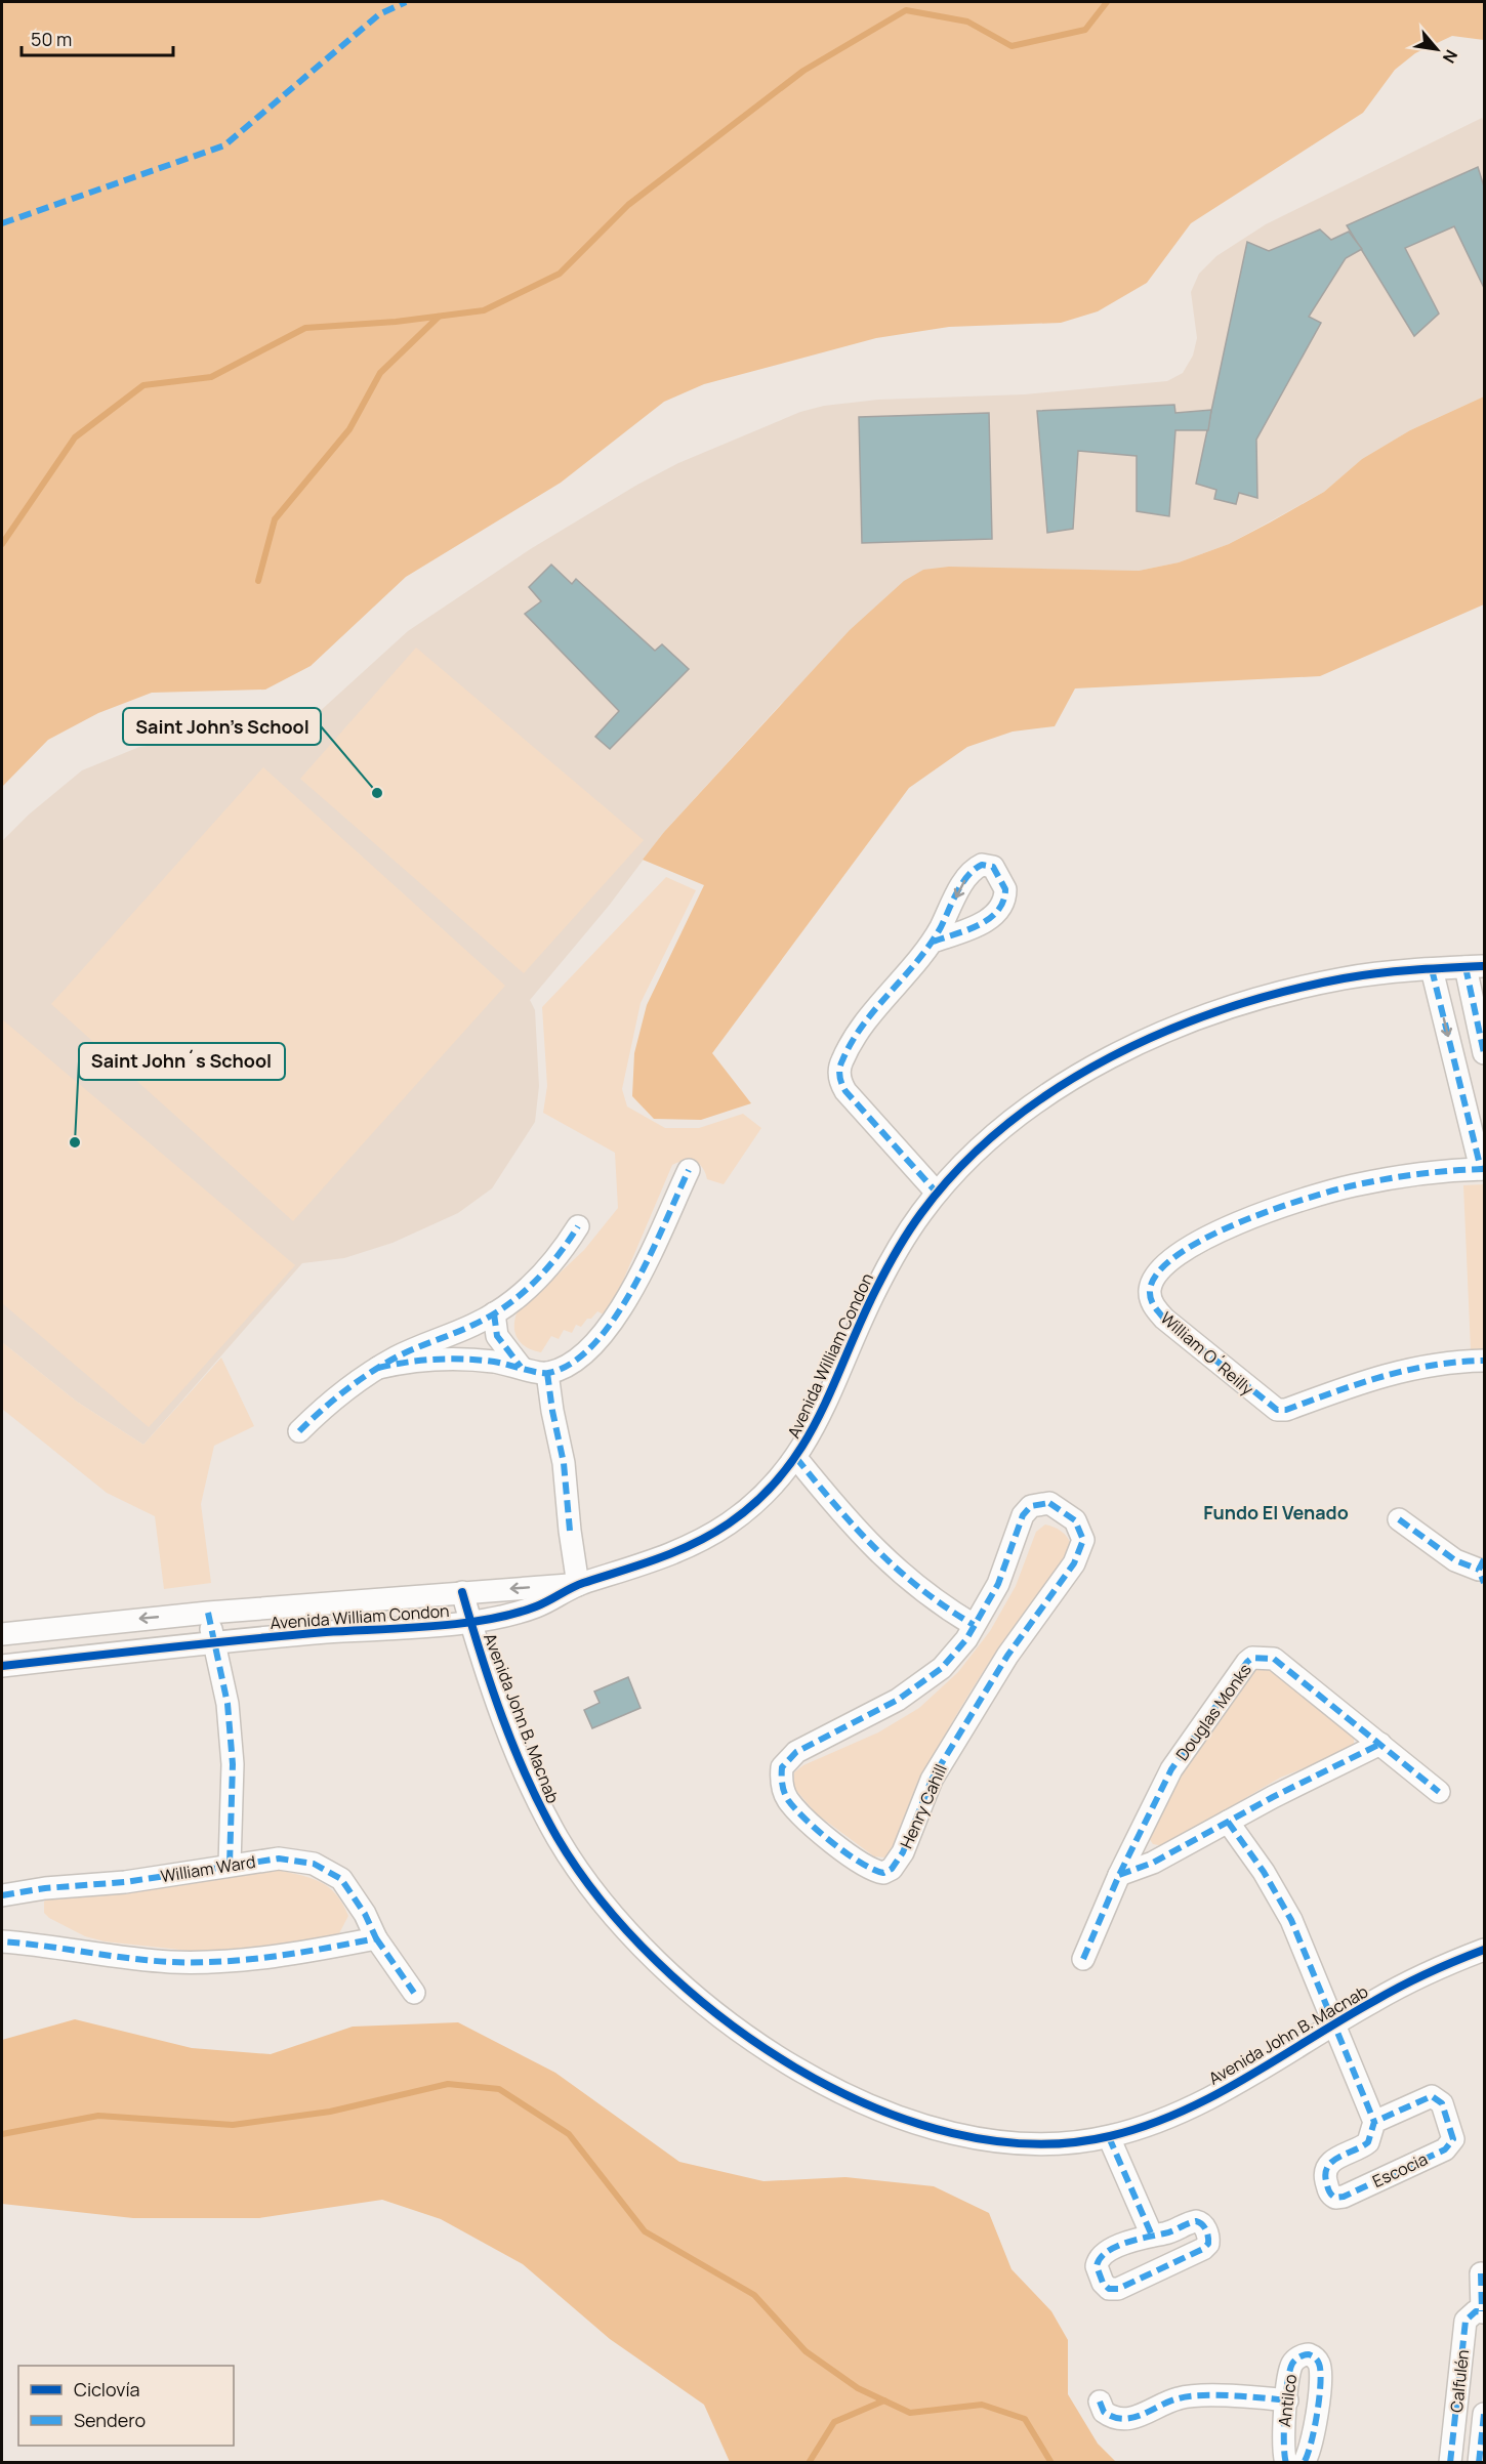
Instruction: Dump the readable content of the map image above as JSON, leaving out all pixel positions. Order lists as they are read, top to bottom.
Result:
{
  "streets": {
    "street": [
      "William O´Reilly",
      "Avenida William Condon",
      "Douglas Monks",
      "Avenida John B. Macnab",
      "Henry Cahill",
      "William Ward",
      "Escocia",
      "Calfulén",
      "Antilco"
    ]
  },
  "crossings": [
    ["William O´Reilly", "Avenida William Condon"],
    ["Avenida William Condon", "Avenida John B. Macnab"]
  ],
  "districts": ["Fundo El Venado"],
  "places": ["Saint John's School", "Saint John´s School"],
  "legend": ["Ciclovía", "Sendero"],
  "scale_bar": "50 m",
  "north": "bottom right"
}
